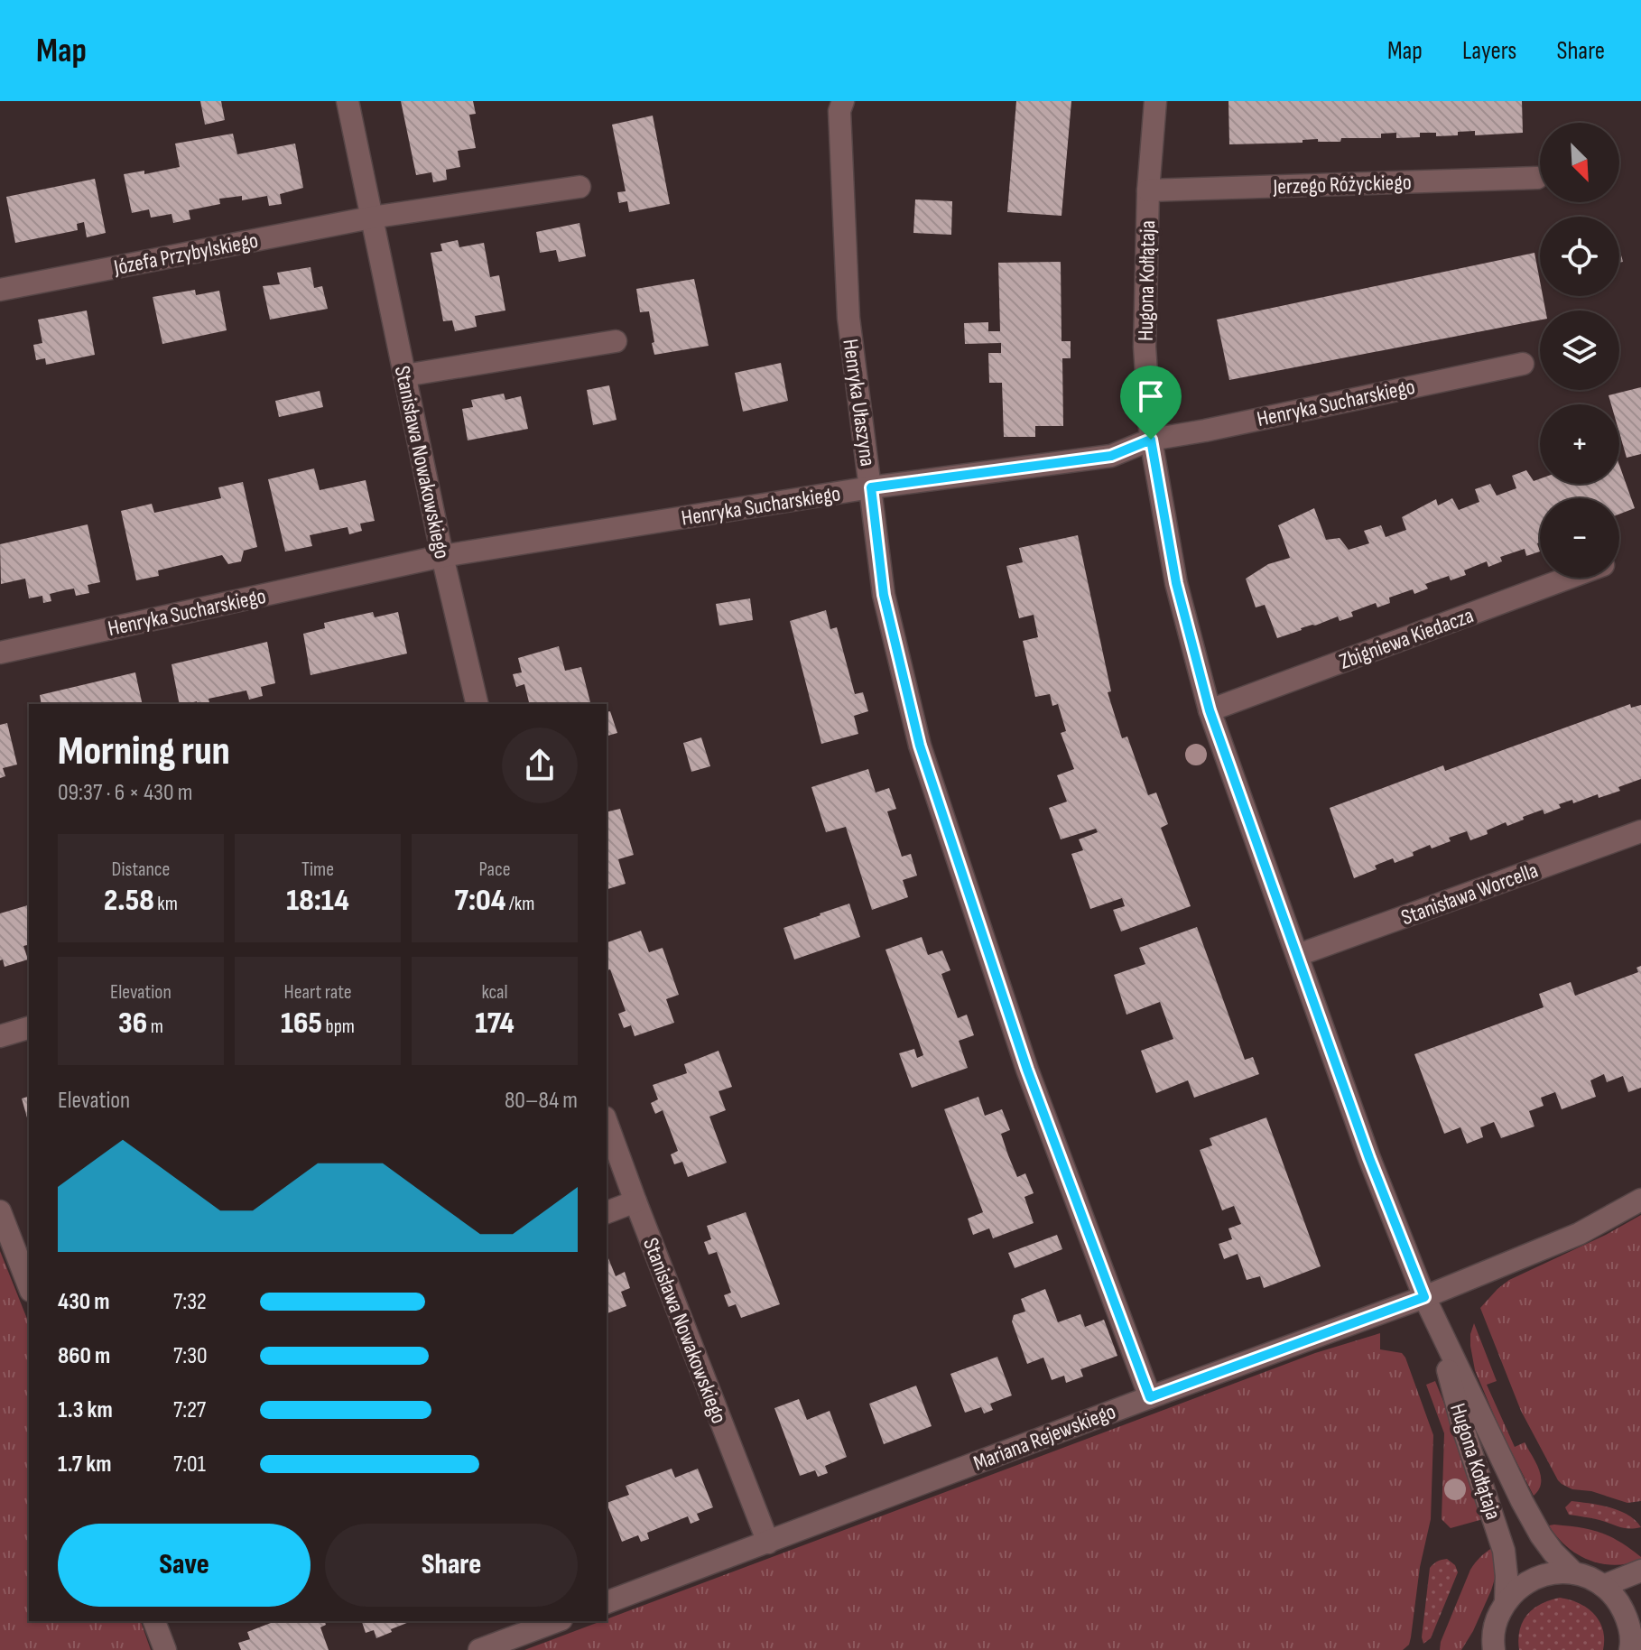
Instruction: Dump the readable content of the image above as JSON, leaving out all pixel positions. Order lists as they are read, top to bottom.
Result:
{
  "streets": {
    "street": [
      "Jerzego Różyckiego",
      "Józefa Przybylskiego",
      "Hugona Kołłątaja",
      "Henryka Ułaszyna",
      "Henryka Sucharskiego",
      "Stanisława Nowakowskiego",
      "Zbigniewa Kiedacza",
      "Stanisława Worcella",
      "Mariana Rejewskiego"
    ]
  },
  "crossings": [
    ["Jerzego Różyckiego", "Hugona Kołłątaja"],
    ["Józefa Przybylskiego", "Stanisława Nowakowskiego"],
    ["Hugona Kołłątaja", "Henryka Sucharskiego"],
    ["Hugona Kołłątaja", "Zbigniewa Kiedacza"],
    ["Hugona Kołłątaja", "Stanisława Worcella"],
    ["Hugona Kołłątaja", "Mariana Rejewskiego"],
    ["Henryka Ułaszyna", "Henryka Sucharskiego"],
    ["Henryka Ułaszyna", "Mariana Rejewskiego"],
    ["Henryka Sucharskiego", "Stanisława Nowakowskiego"],
    ["Stanisława Nowakowskiego", "Mariana Rejewskiego"]
  ],
  "north": "bottom right",
  "page": {
    "header": "Map",
    "nav": ["Map", "Layers", "Share"],
    "map_buttons": ["+", "−"],
    "heading": ["Morning run", "09:37 · 6 × 430 m"],
    "stats": [
      ["Distance", "2.58 km"],
      ["Time", "18:14"],
      ["Pace", "7:04 /km"],
      ["Elevation", "36 m"],
      ["Heart rate", "165 bpm"],
      ["kcal", "174"]
    ],
    "chart": ["Elevation", "80–84 m"],
    "list": [
      {
        "name": "430 m",
        "note": "7:32"
      },
      {
        "name": "860 m",
        "note": "7:30"
      },
      {
        "name": "1.3 km",
        "note": "7:27"
      },
      {
        "name": "1.7 km",
        "note": "7:01"
      }
    ],
    "buttons": ["Save", "Share"]
  }
}
